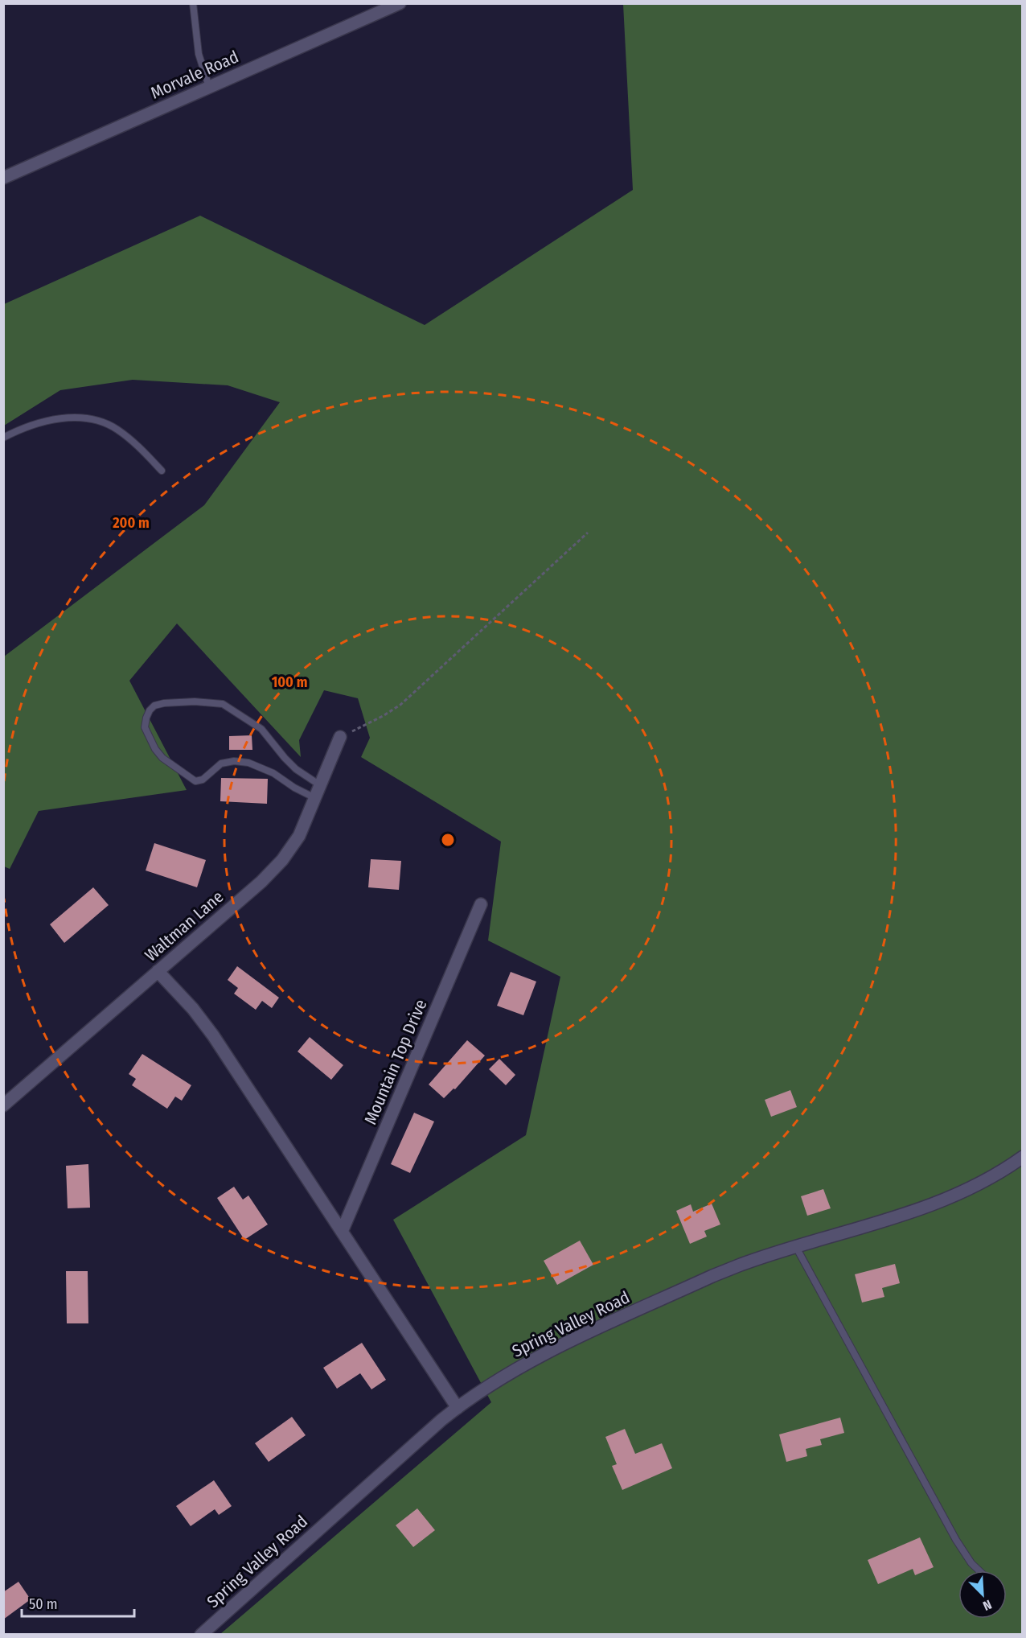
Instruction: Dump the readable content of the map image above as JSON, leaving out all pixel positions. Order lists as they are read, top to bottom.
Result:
{
  "streets": {
    "street": [
      "Morvale Road",
      "Waltman Lane",
      "Mountain Top Drive",
      "Spring Valley Road"
    ]
  },
  "scale_bar": "50 m",
  "north": "bottom right",
  "rings": ["200 m", "100 m"]
}
